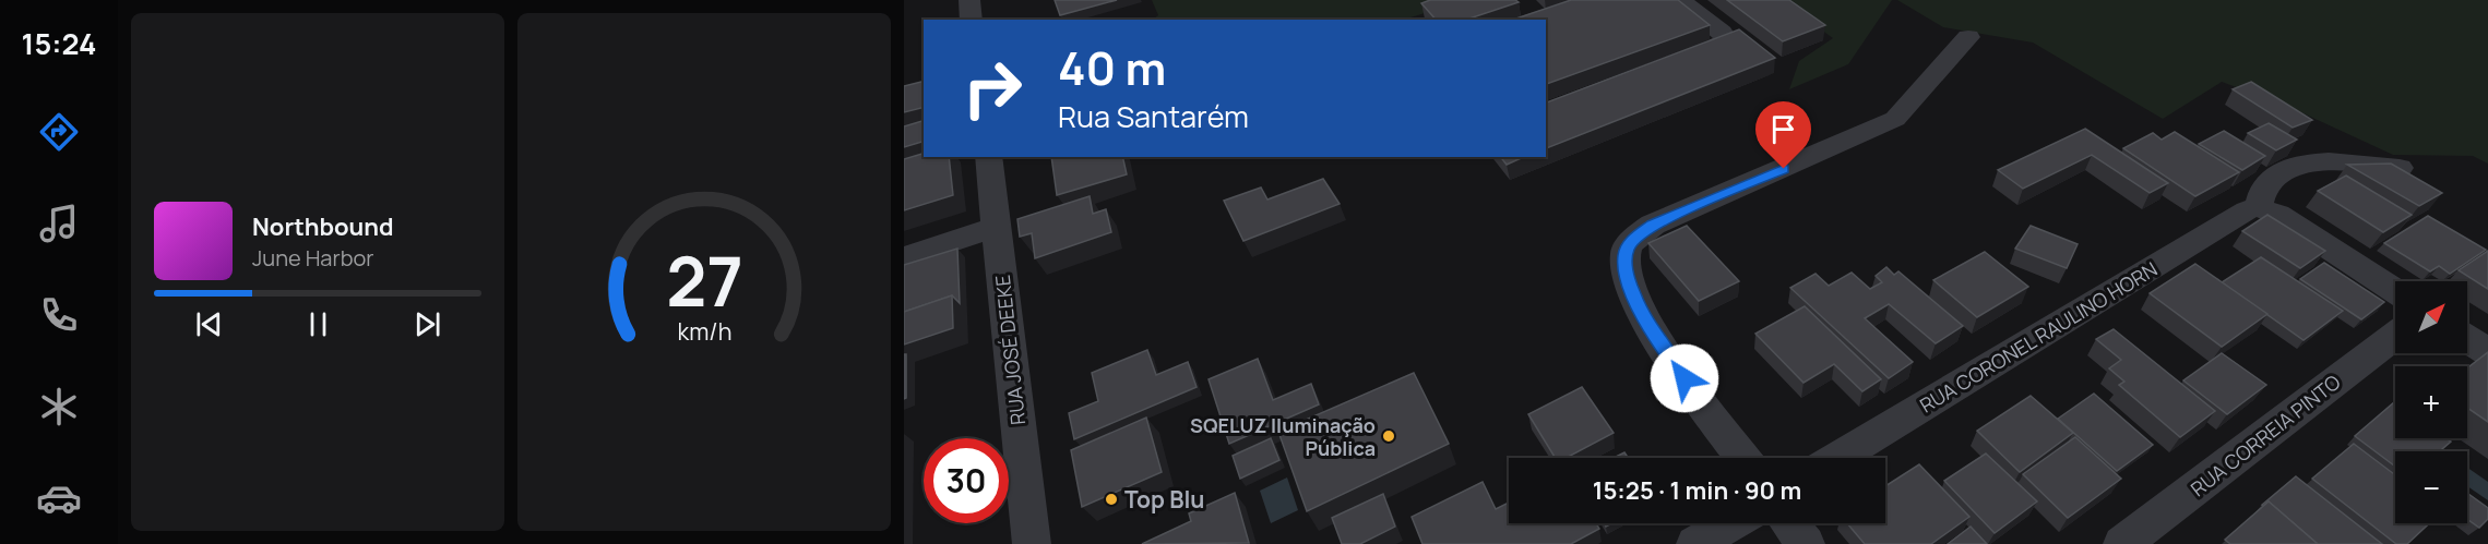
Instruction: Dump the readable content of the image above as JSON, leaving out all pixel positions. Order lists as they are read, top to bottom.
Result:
{
  "streets": {
    "street": ["RUA CORONEL RAULINO HORN", "RUA JOSÉ DEEKE", "RUA CORREIA PINTO"]
  },
  "places": ["SQELUZ Iluminação Pública", "Top Blu"],
  "north": "top right",
  "page": {
    "tabs": "15:24",
    "turn": ["40 m", "Rua Santarém"],
    "song": ["Northbound", "June Harbor"],
    "map_buttons": ["+", "−"],
    "limit": "30",
    "trip": "15:25 · 1 min · 90 m",
    "gauge": ["27", "km/h"]
  }
}
